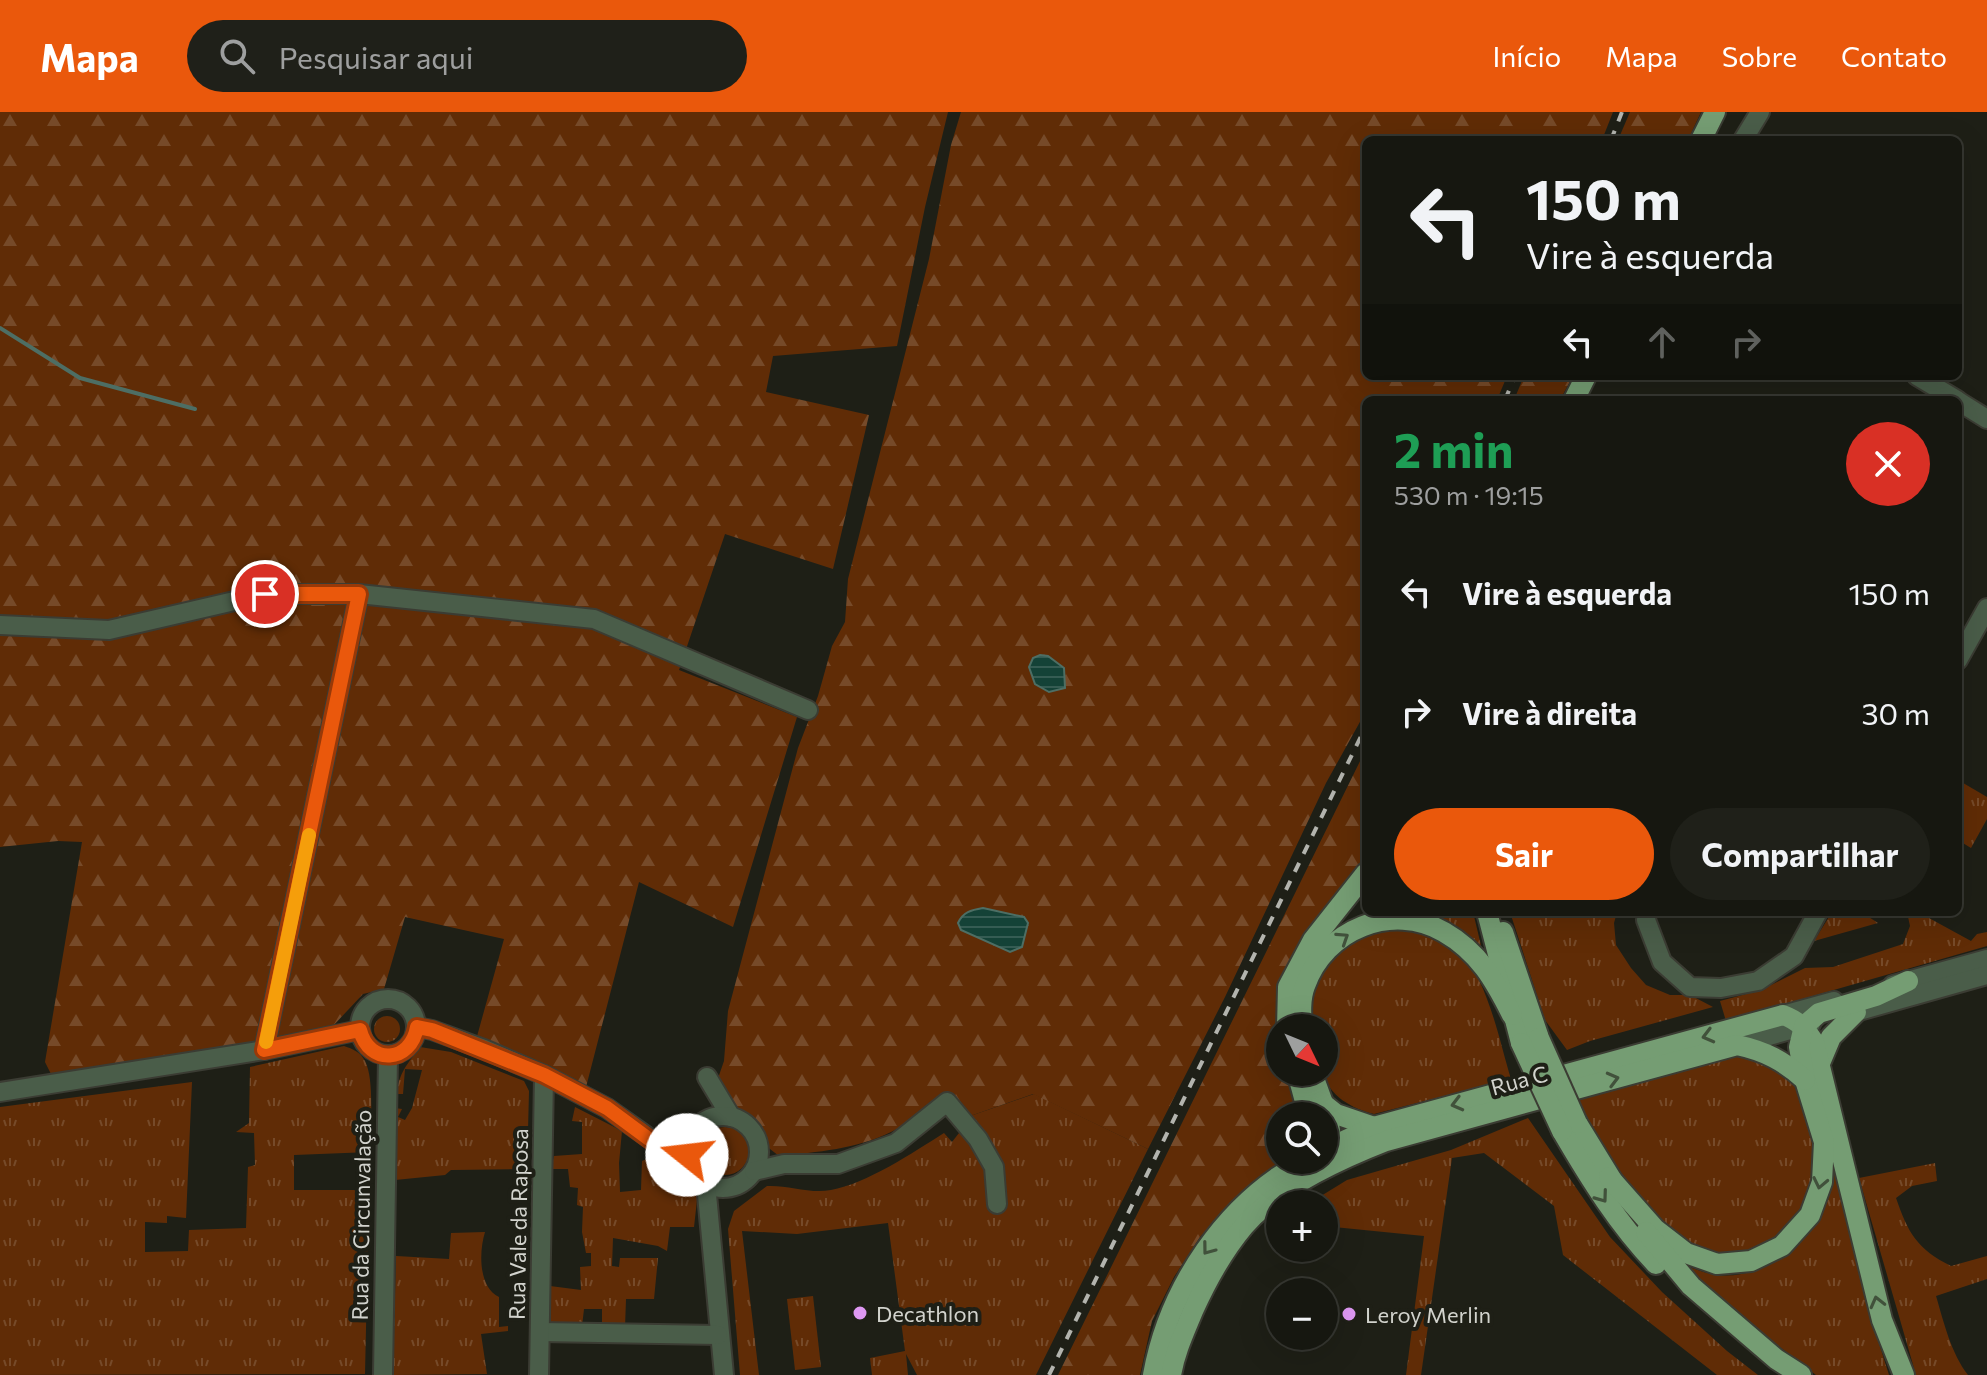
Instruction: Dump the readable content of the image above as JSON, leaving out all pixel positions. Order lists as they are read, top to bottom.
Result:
{
  "streets": {
    "main road": ["Rua C"],
    "street": ["Rua da Circunvalação", "Rua Vale da Raposa"]
  },
  "places": ["Decathlon", "Leroy Merlin"],
  "north": "bottom right",
  "page": {
    "header": "Mapa",
    "search": "Pesquisar aqui",
    "nav": [
      "Início",
      "Mapa",
      "Sobre",
      "Contato"
    ],
    "turn": ["150 m", "Vire à esquerda"],
    "heading": ["2 min", "530 m · 19:15"],
    "list": [
      {
        "name": "Vire à esquerda",
        "value": "150 m"
      },
      {
        "name": "Vire à direita",
        "value": "30 m"
      }
    ],
    "buttons": ["Sair", "Compartilhar"],
    "map_buttons": ["+", "−"]
  }
}
